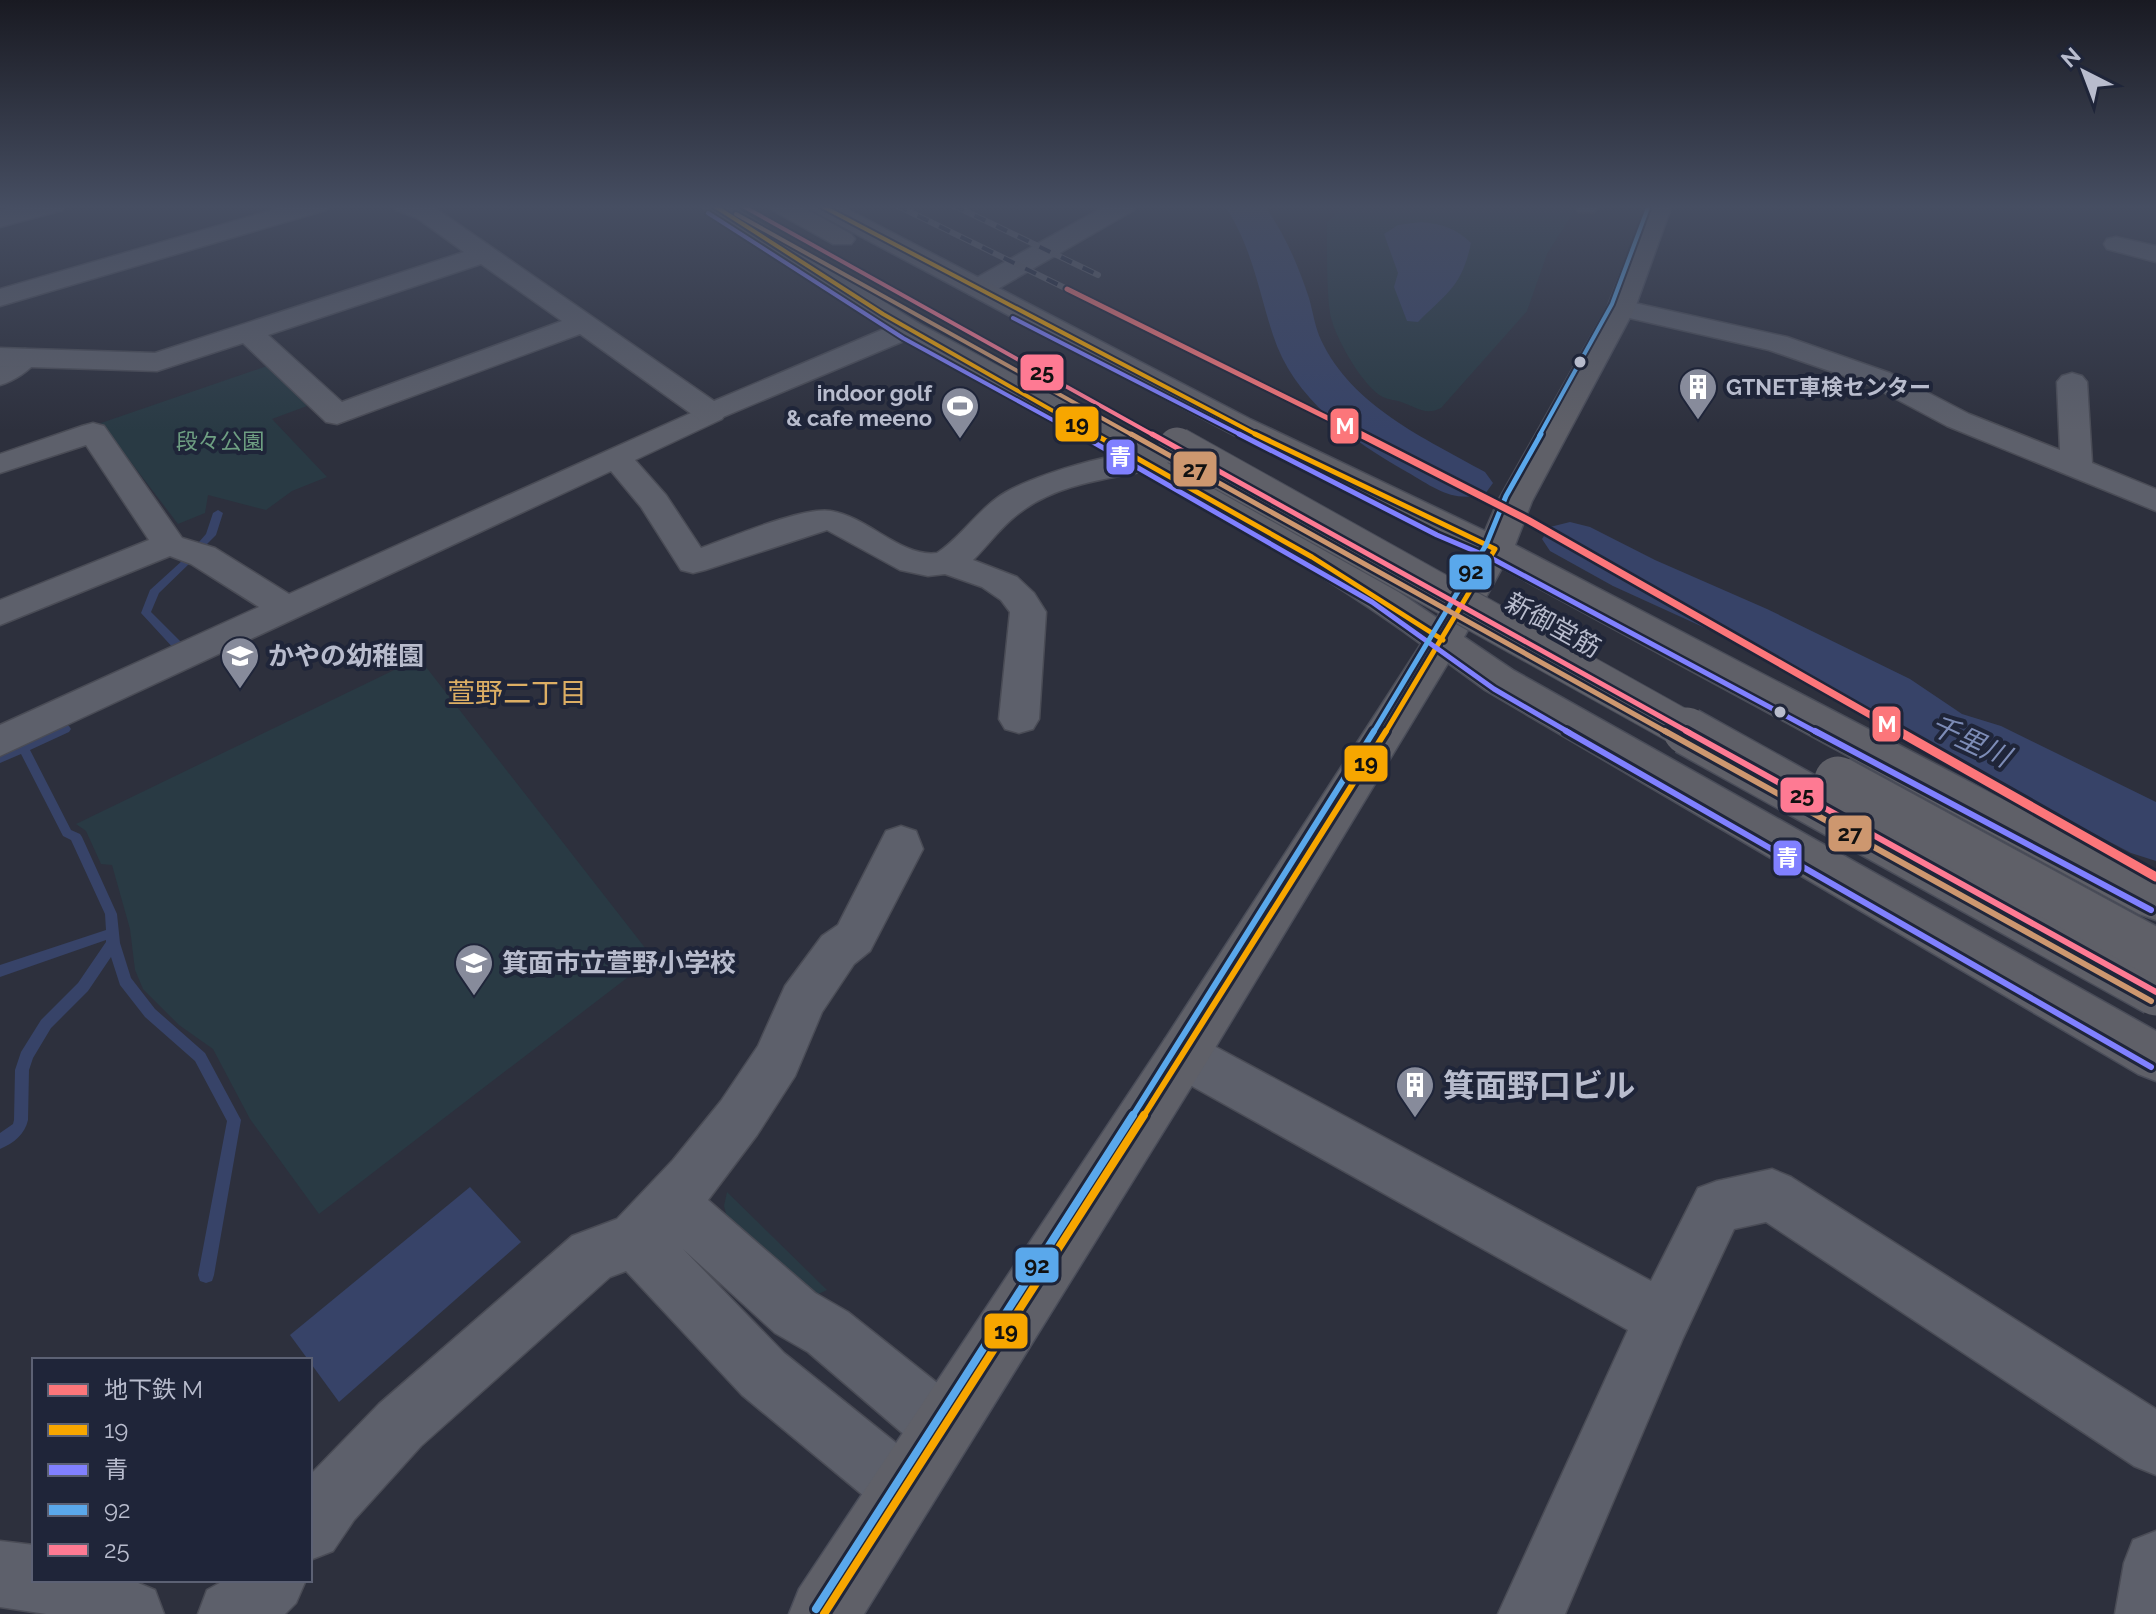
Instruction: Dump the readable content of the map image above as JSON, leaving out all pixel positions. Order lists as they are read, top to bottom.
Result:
{
  "streets": {
    "highway": ["新御堂筋"]
  },
  "districts": ["萱野二丁目"],
  "water": ["千里川"],
  "parks": ["段々公園"],
  "places": {
    "building": ["GTNET車検センター", "箕面野口ビル"],
    "sports": ["indoor golf & cafe meeno"],
    "school or university": ["かやの幼稚園", "箕面市立萱野小学校"]
  },
  "lines": [
    "transit line 19",
    "transit line 青",
    "transit line 92",
    "transit line 25",
    "transit line 27",
    "metro line M"
  ],
  "legend": [
    "地下鉄 M",
    "19",
    "青",
    "92",
    "25"
  ],
  "north": "top left"
}
